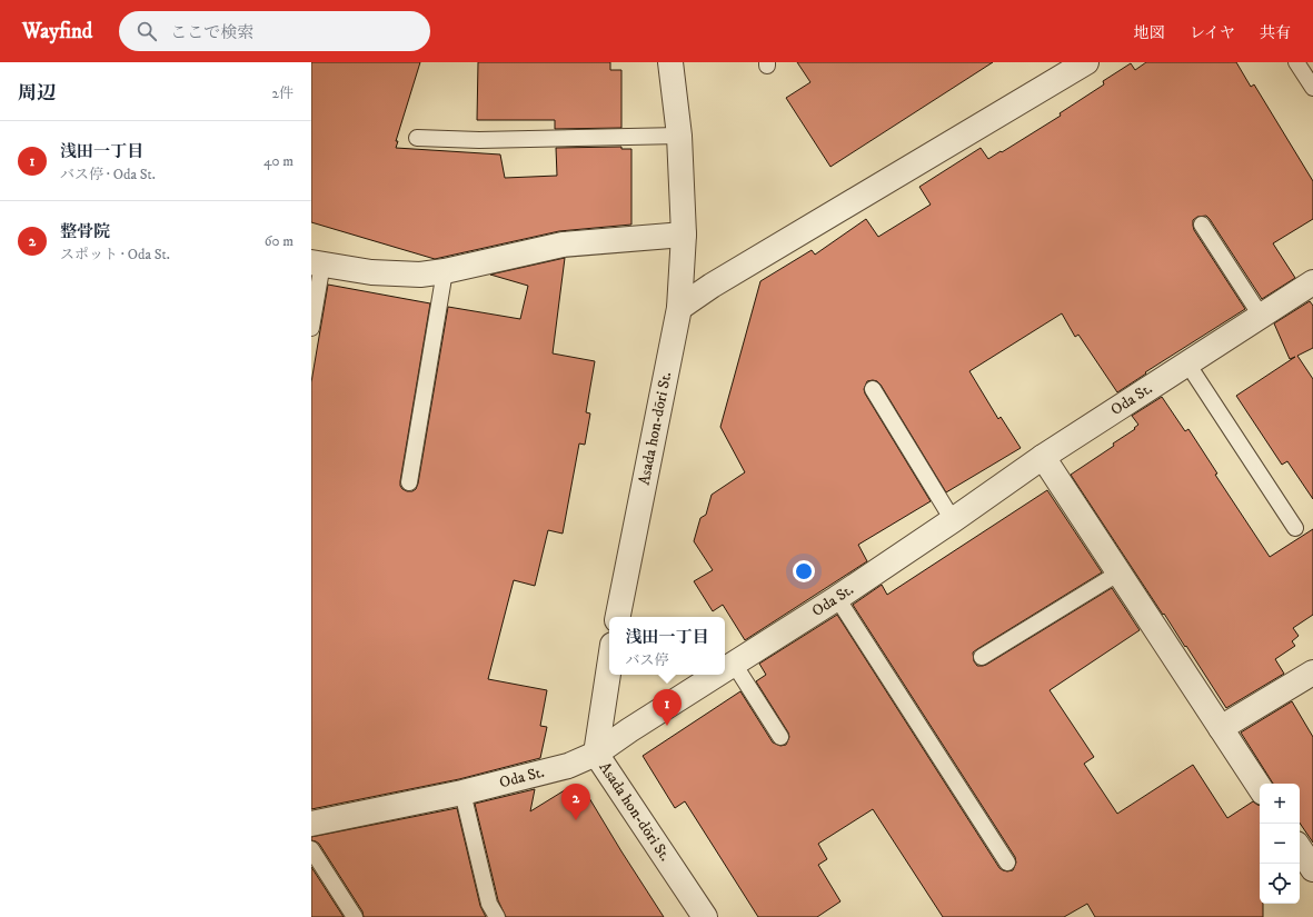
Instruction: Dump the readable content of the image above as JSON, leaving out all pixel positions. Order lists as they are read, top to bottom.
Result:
{
  "streets": {
    "street": ["Oda St.", "Asada hon-dōri St."]
  },
  "crossings": [
    ["Oda St.", "Asada hon-dōri St."]
  ],
  "page": {
    "header": "Wayfind",
    "search": "ここで検索",
    "nav": ["地図", "レイヤ", "共有"],
    "heading": ["周辺", "2件"],
    "list": [
      {
        "mark": "1",
        "name": "浅田一丁目",
        "note": "バス停 · Oda St.",
        "value": "40 m"
      },
      {
        "mark": "2",
        "name": "整骨院",
        "note": "スポット · Oda St.",
        "value": "60 m"
      }
    ],
    "popup": ["浅田一丁目", "バス停"],
    "pins": ["1", "2"],
    "map_buttons": ["+", "−"]
  }
}
